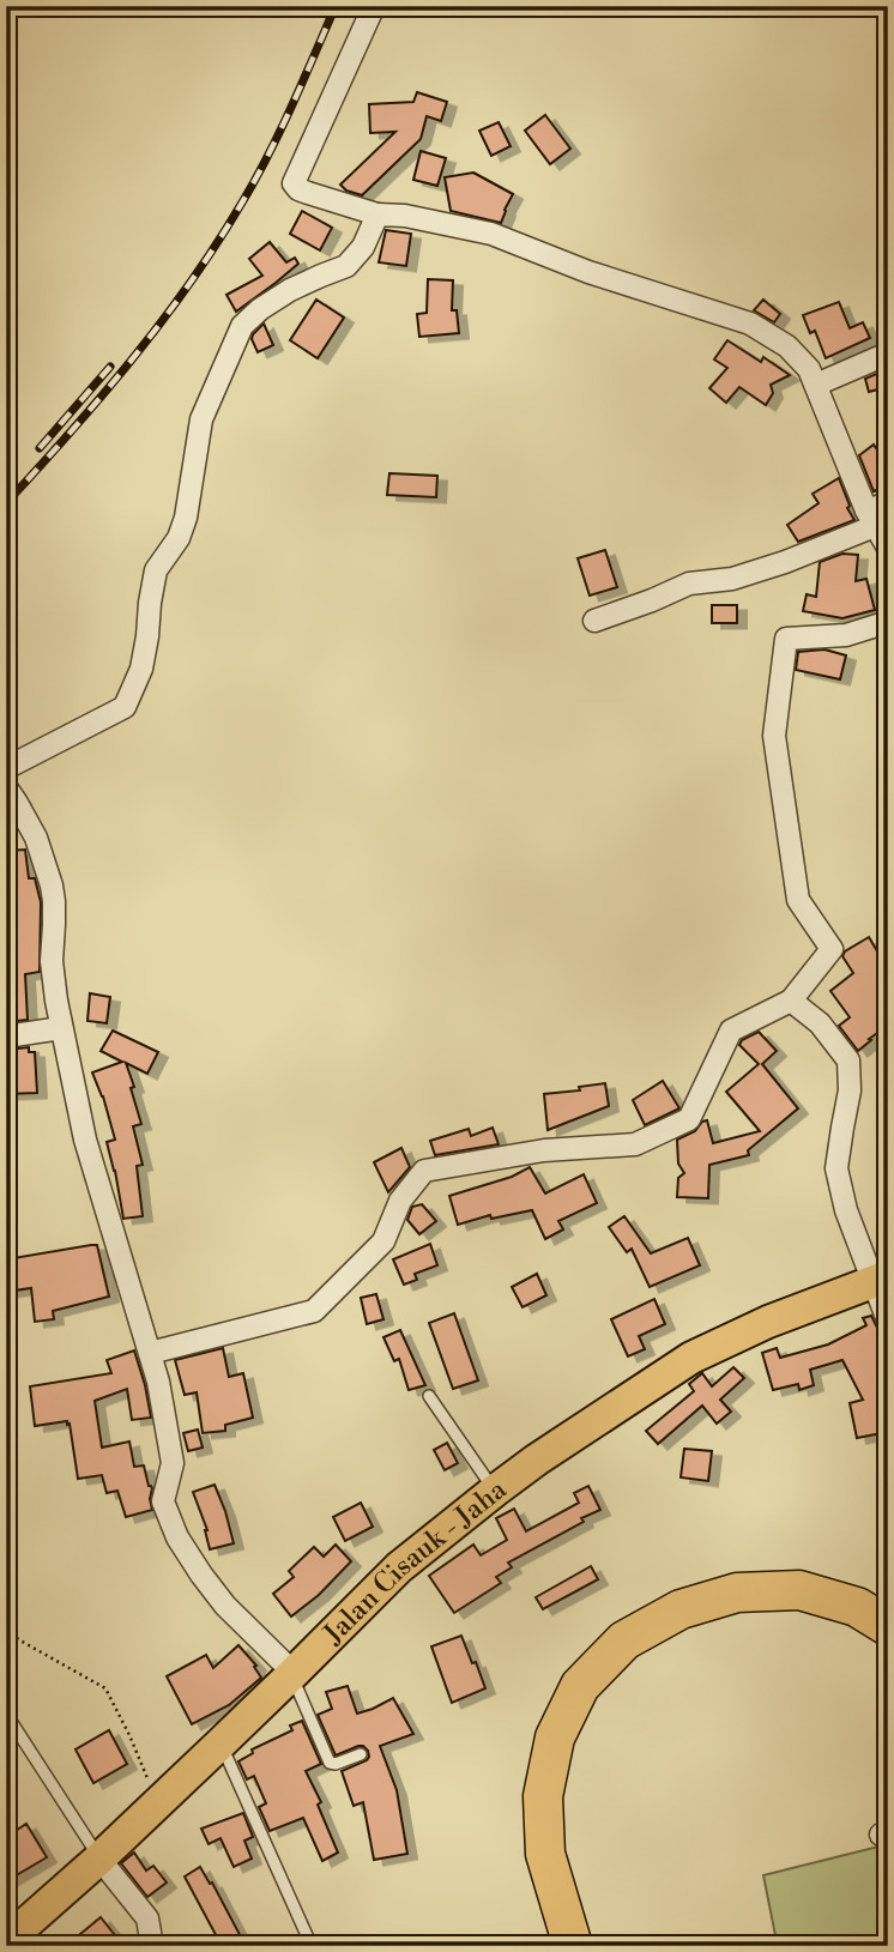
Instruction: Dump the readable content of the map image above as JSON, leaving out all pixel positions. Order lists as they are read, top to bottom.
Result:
{
  "streets": {
    "main road": ["Jalan Cisauk - Jaha"]
  }
}
